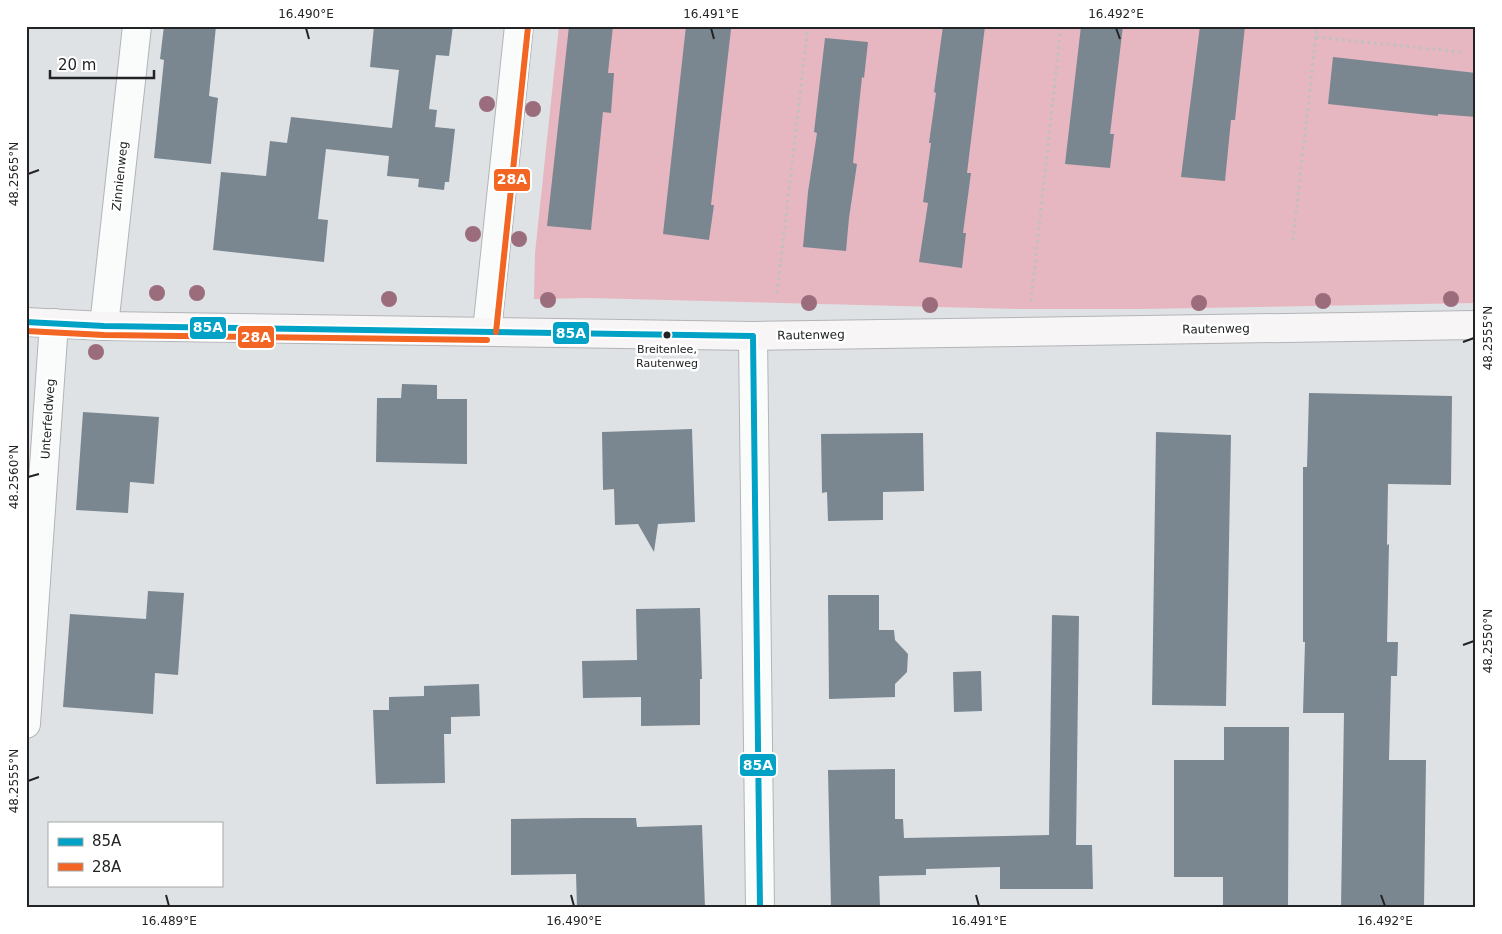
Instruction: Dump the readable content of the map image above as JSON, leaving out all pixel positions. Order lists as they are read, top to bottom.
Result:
{
  "streets": {
    "street": ["Zinnienweg", "Rautenweg", "Unterfeldweg"]
  },
  "crossings": [
    ["Zinnienweg", "Rautenweg"],
    ["Rautenweg", "Unterfeldweg"]
  ],
  "places": ["Breitenlee, Rautenweg"],
  "lines": ["transit line 28A", "transit line 85A"],
  "legend": ["85A", "28A"],
  "scale_bar": "20 m",
  "coordinates": [
    "16.490°E",
    "16.491°E",
    "16.492°E",
    "48.2565°N",
    "48.2555°N",
    "48.2560°N",
    "48.2550°N",
    "16.489°E"
  ]
}
